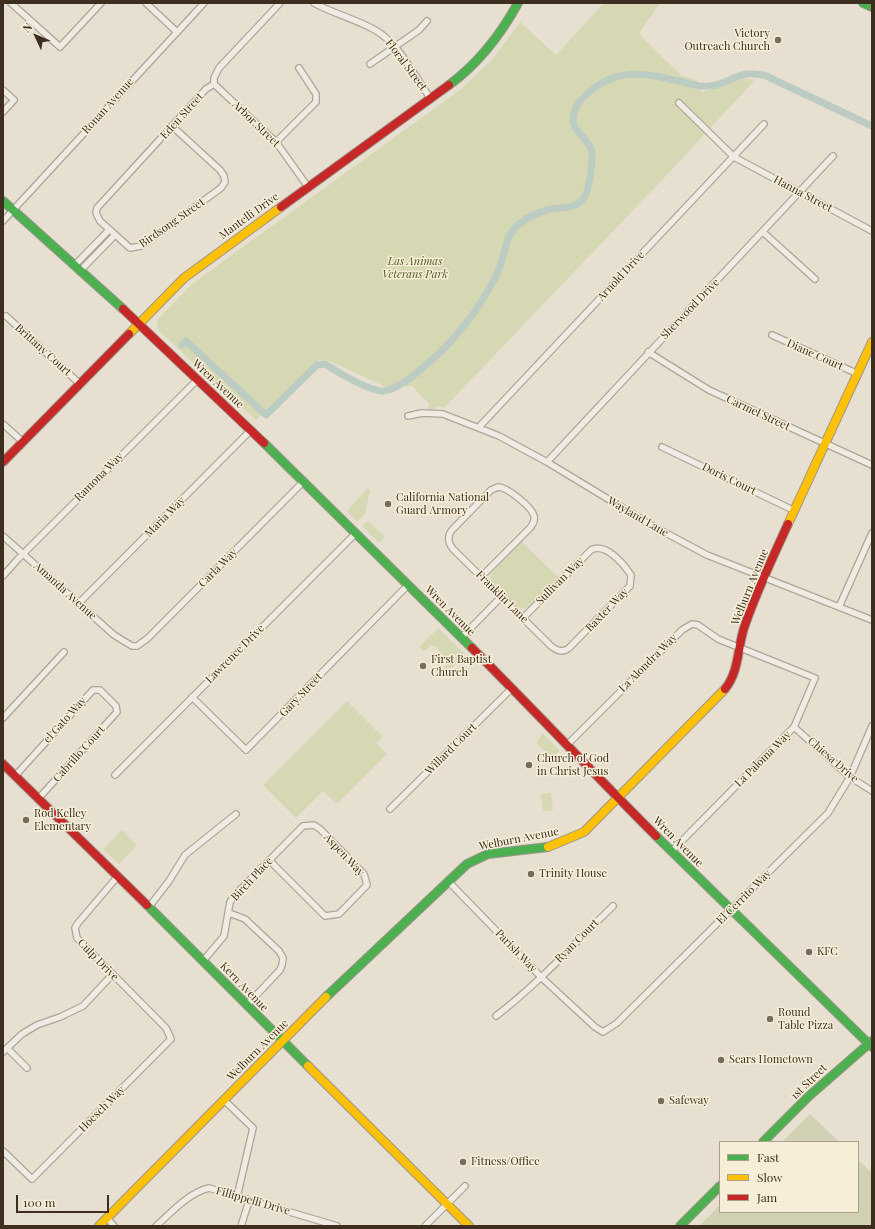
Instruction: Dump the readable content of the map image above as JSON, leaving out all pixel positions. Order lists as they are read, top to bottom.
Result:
{
  "streets": {
    "street": [
      "Floral Street",
      "Ronan Avenue",
      "Eden Street",
      "Arbor Street",
      "Hanna Street",
      "Mantelli Drive",
      "Birdsong Street",
      "Arnold Drive",
      "Sherwood Drive",
      "Brittany Court",
      "Diane Court",
      "Wren Avenue",
      "Carmel Street",
      "Ramona Way",
      "Doris Court",
      "Maria Way",
      "Wayland Lane",
      "Carla Way",
      "Sullivan Way",
      "Welburn Avenue",
      "Amanda Avenue",
      "Franklin Lane",
      "Baxter Way",
      "Lawrence Drive",
      "La Alondra Way",
      "Gary Street",
      "el Gato Way",
      "Willard Court",
      "Cabrillo Court",
      "La Paloma Way",
      "Chiesa Drive",
      "Aspen Way",
      "Birch Place",
      "El Cerrito Way",
      "Ryan Court",
      "Parish Way",
      "Culp Drive",
      "Kern Avenue",
      "1st Street",
      "Hoesch Way",
      "Fillippelli Drive"
    ]
  },
  "crossings": [
    ["Floral Street", "Mantelli Drive"],
    ["Ronan Avenue", "Wren Avenue"],
    ["Eden Street", "Arbor Street"],
    ["Eden Street", "Birdsong Street"],
    ["Arbor Street", "Mantelli Drive"],
    ["Hanna Street", "Arnold Drive"],
    ["Hanna Street", "Sherwood Drive"],
    ["Mantelli Drive", "Brittany Court"],
    ["Mantelli Drive", "Wren Avenue"],
    ["Arnold Drive", "Wayland Lane"],
    ["Sherwood Drive", "Carmel Street"],
    ["Sherwood Drive", "Wayland Lane"],
    ["Diane Court", "Welburn Avenue"],
    ["Wren Avenue", "Ramona Way"],
    ["Wren Avenue", "Maria Way"],
    ["Wren Avenue", "Carla Way"],
    ["Wren Avenue", "Welburn Avenue"],
    ["Wren Avenue", "Lawrence Drive"],
    ["Wren Avenue", "La Alondra Way"],
    ["Wren Avenue", "Gary Street"],
    ["Wren Avenue", "Willard Court"],
    ["Wren Avenue", "La Paloma Way"],
    ["Wren Avenue", "El Cerrito Way"],
    ["Wren Avenue", "1st Street"],
    ["Carmel Street", "Welburn Avenue"],
    ["Ramona Way", "Amanda Avenue"],
    ["Doris Court", "Welburn Avenue"],
    ["Maria Way", "Amanda Avenue"],
    ["Wayland Lane", "Welburn Avenue"],
    ["Carla Way", "Amanda Avenue"],
    ["Sullivan Way", "Franklin Lane"],
    ["Sullivan Way", "Baxter Way"],
    ["Welburn Avenue", "La Alondra Way"],
    ["Welburn Avenue", "La Paloma Way"],
    ["Welburn Avenue", "Parish Way"],
    ["Welburn Avenue", "Kern Avenue"],
    ["Franklin Lane", "Baxter Way"],
    ["Lawrence Drive", "Gary Street"],
    ["La Alondra Way", "La Paloma Way"],
    ["el Gato Way", "Cabrillo Court"],
    ["el Gato Way", "Kern Avenue"],
    ["Cabrillo Court", "Kern Avenue"],
    ["La Paloma Way", "Chiesa Drive"],
    ["Chiesa Drive", "El Cerrito Way"],
    ["Aspen Way", "Birch Place"],
    ["Birch Place", "Kern Avenue"],
    ["El Cerrito Way", "Parish Way"],
    ["Ryan Court", "Parish Way"],
    ["Culp Drive", "Kern Avenue"],
    ["Culp Drive", "Hoesch Way"]
  ],
  "parks": ["Las Animas Veterans Park"],
  "places": [
    "Victory Outreach Church",
    "California National Guard Armory",
    "First Baptist Church",
    "Church of God in Christ Jesus",
    "Rod Kelley Elementary",
    "Trinity House",
    "KFC",
    "Round Table Pizza",
    "Sears Hometown",
    "Safeway",
    "Fitness/Office"
  ],
  "legend": ["Fast", "Slow", "Jam"],
  "scale_bar": "100 m",
  "north": "top left"
}
